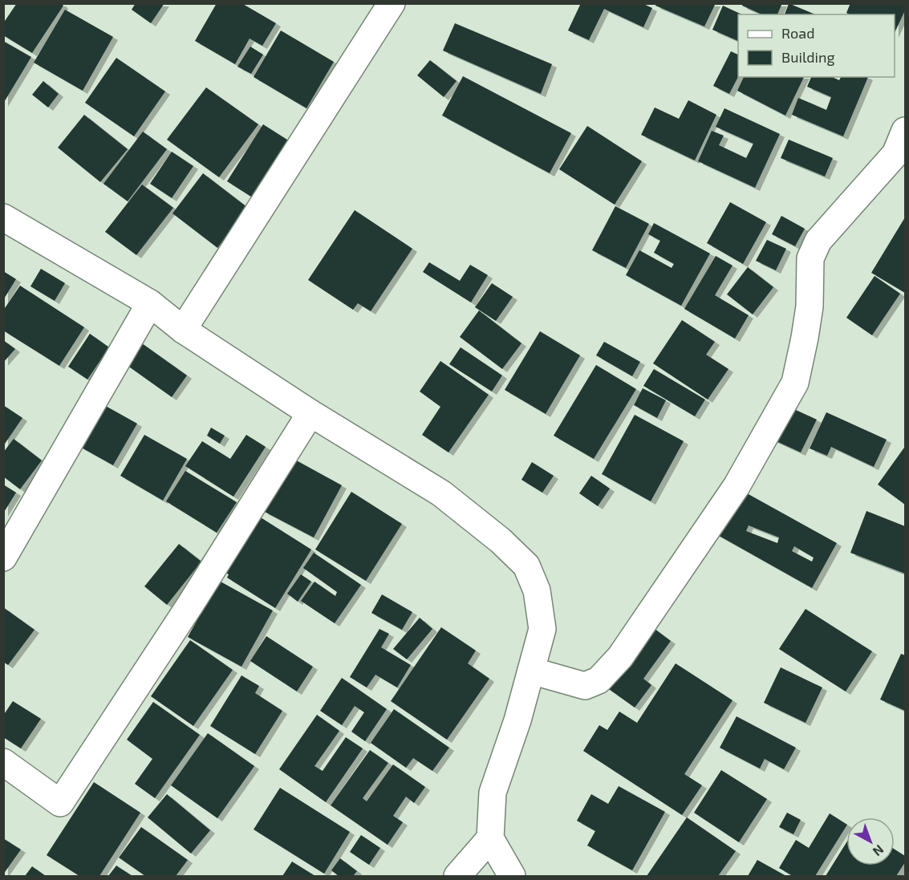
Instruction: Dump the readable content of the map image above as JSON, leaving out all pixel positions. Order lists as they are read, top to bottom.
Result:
{
  "legend": ["Road", "Building"],
  "north": "bottom right"
}
